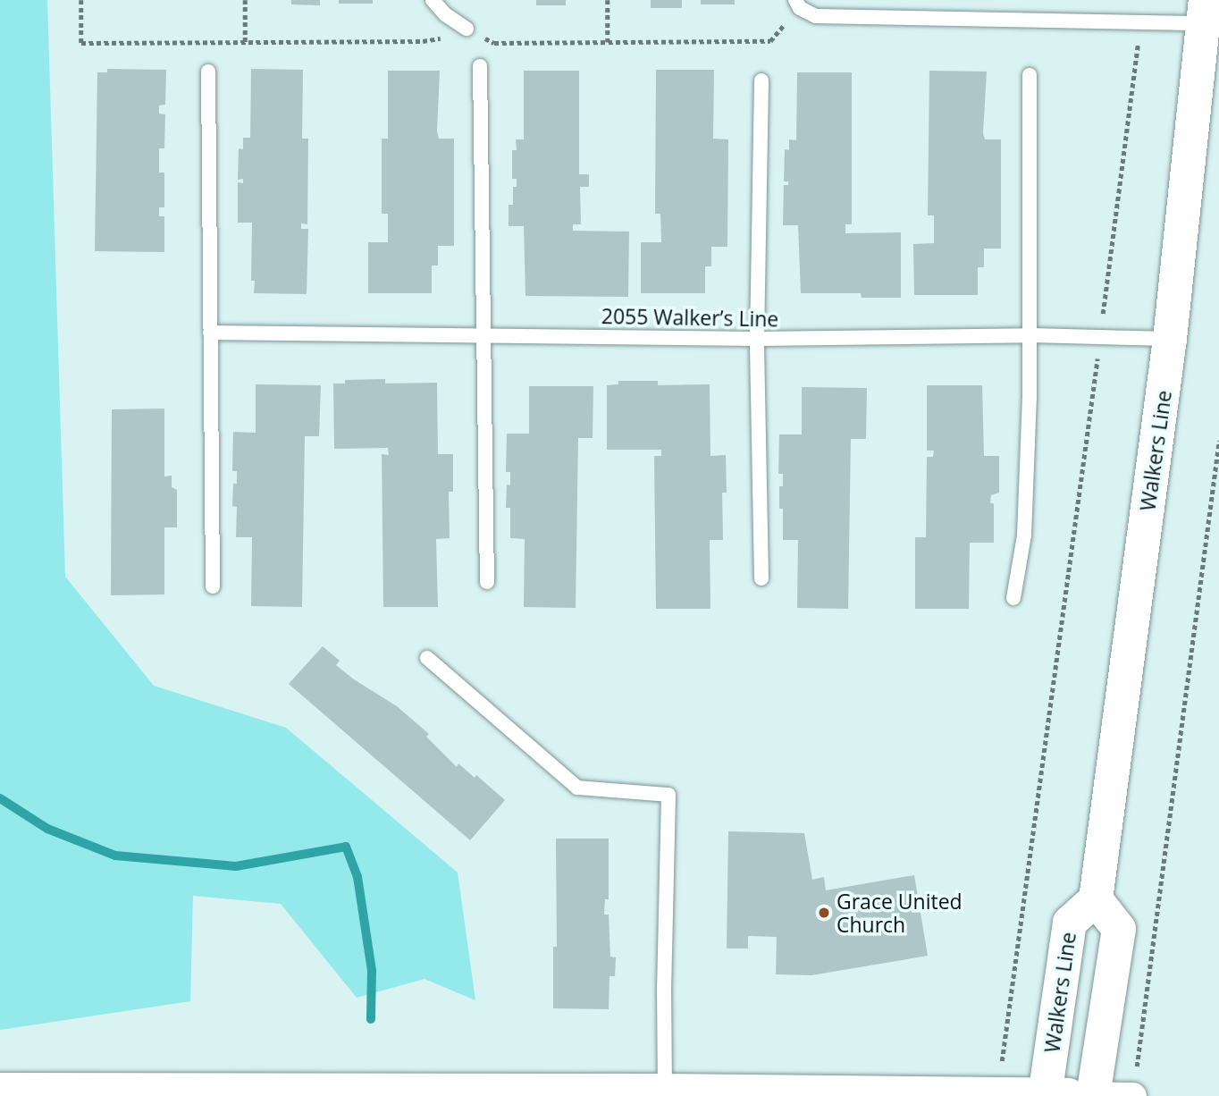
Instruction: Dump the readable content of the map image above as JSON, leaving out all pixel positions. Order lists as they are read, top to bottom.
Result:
{
  "streets": {
    "main road": ["Walkers Line"],
    "lane": ["2055 Walker’s Line"]
  },
  "crossings": [
    ["2055 Walker’s Line", "Walkers Line"]
  ],
  "places": ["Grace United Church"]
}
